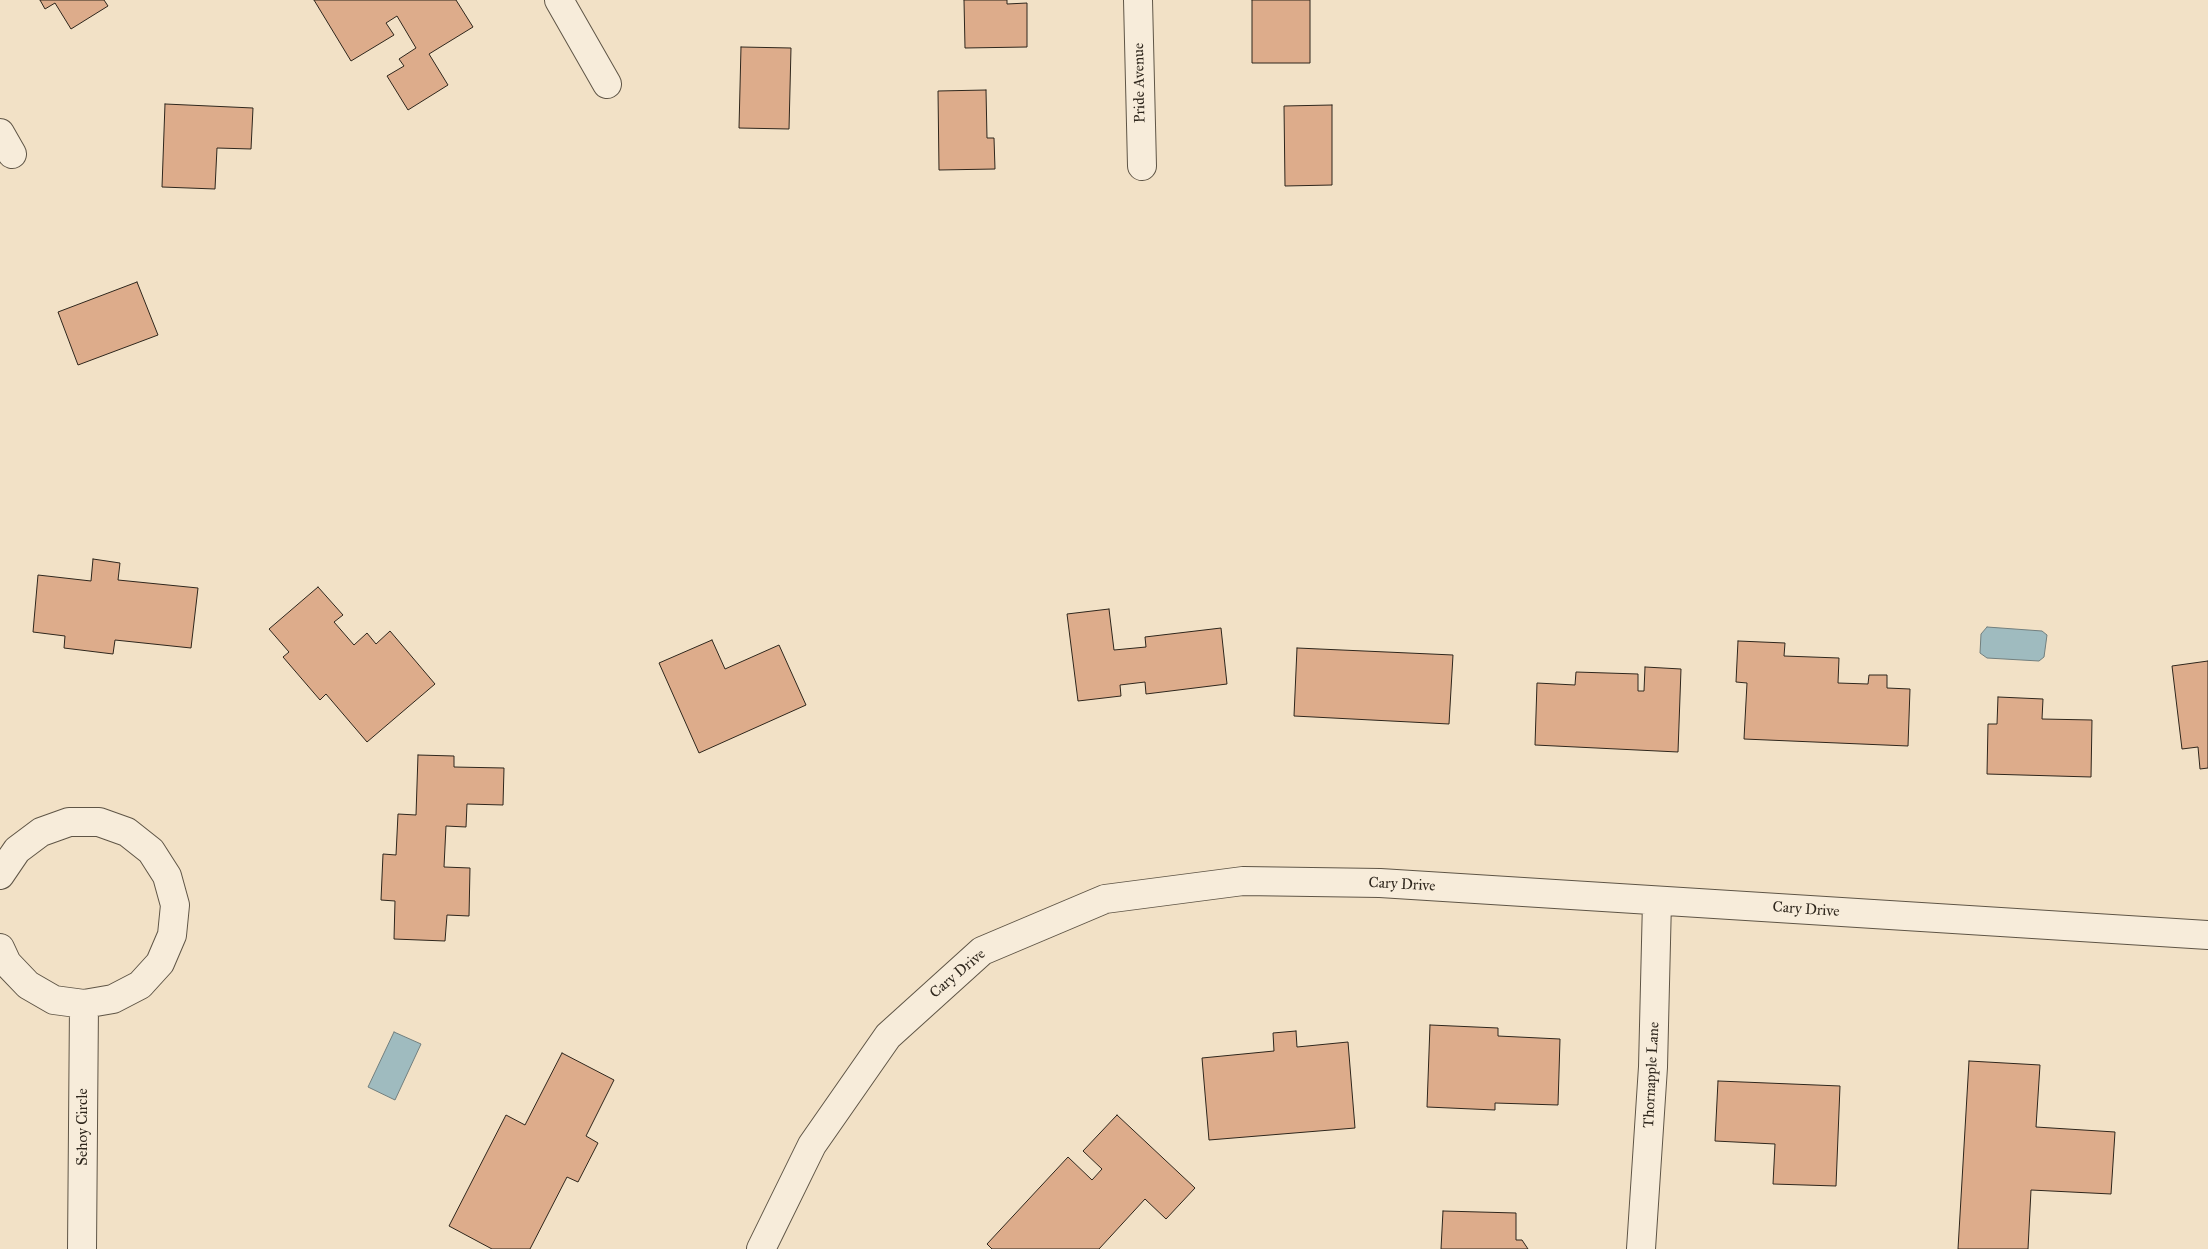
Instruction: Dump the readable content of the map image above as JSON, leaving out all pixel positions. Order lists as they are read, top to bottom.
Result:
{
  "streets": {
    "street": [
      "Pride Avenue",
      "Cary Drive",
      "Thornapple Lane",
      "Sehoy Circle"
    ]
  },
  "crossings": [
    ["Cary Drive", "Thornapple Lane"]
  ]
}
